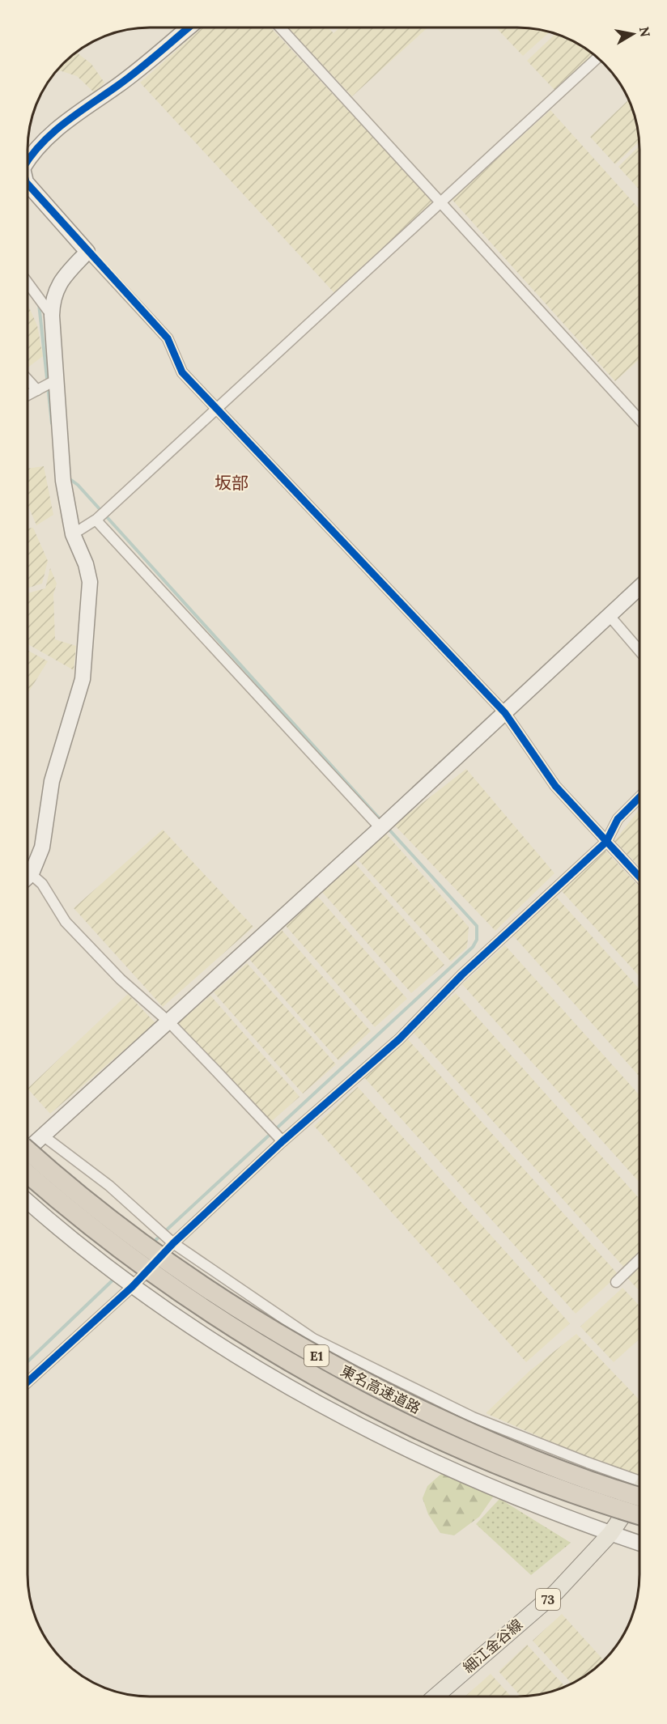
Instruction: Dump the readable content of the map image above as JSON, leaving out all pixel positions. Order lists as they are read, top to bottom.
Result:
{
  "streets": {
    "highway": ["E1", "東名高速道路"],
    "main road": ["73", "細江金谷線"]
  },
  "districts": ["坂部"],
  "north": "right"
}
